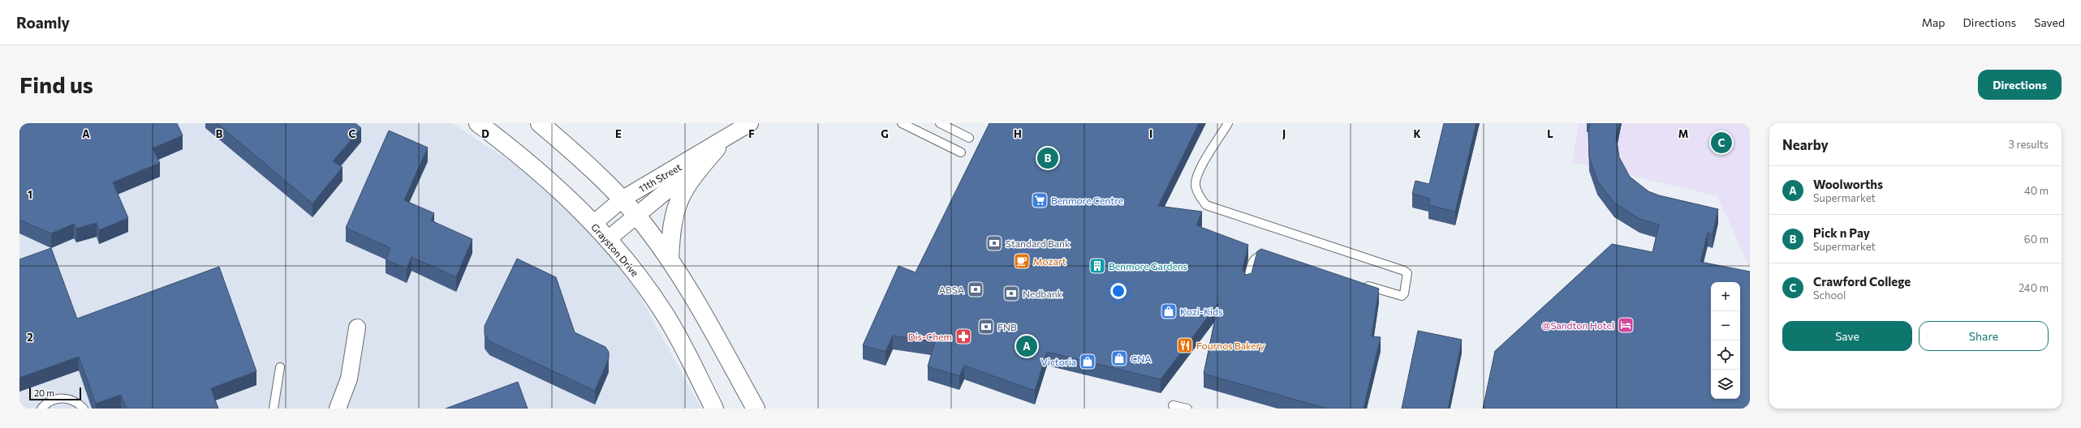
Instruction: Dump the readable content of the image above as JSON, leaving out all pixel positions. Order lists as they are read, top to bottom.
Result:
{
  "streets": {
    "main road": ["Grayston Drive"],
    "street": ["11th Street"]
  },
  "crossings": [
    ["11th Street", "Grayston Drive"]
  ],
  "places": {
    "supermarket": ["Benmore Centre"],
    "bank": [
      "Standard Bank",
      "ABSA",
      "Nedbank",
      "FNB"
    ],
    "cafe": ["Mozart"],
    "building": ["Benmore Gardens"],
    "shop": ["Kozi-Kids", "CNA", "Victoria"],
    "hotel": ["@Sandton Hotel"],
    "pharmacy": ["Dis-Chem"],
    "restaurant": ["Fournos Bakery"]
  },
  "scale_bar": "20 m",
  "page": {
    "header": "Roamly",
    "nav": ["Map", "Directions", "Saved"],
    "buttons": [
      "Directions",
      ["Save", "Share"]
    ],
    "title": "Find us",
    "heading": ["Nearby", "3 results"],
    "pins": ["C", "B", "A"],
    "list": [
      {
        "mark": "A",
        "name": "Woolworths",
        "note": "Supermarket",
        "value": "40 m"
      },
      {
        "mark": "B",
        "name": "Pick n Pay",
        "note": "Supermarket",
        "value": "60 m"
      },
      {
        "mark": "C",
        "name": "Crawford College",
        "note": "School",
        "value": "240 m"
      }
    ],
    "map_buttons": ["+", "−"],
    "scale": "20 m"
  },
  "grid": {
    "columns": [
      "A",
      "B",
      "C",
      "D",
      "E",
      "F",
      "G",
      "H",
      "I",
      "J",
      "K",
      "L",
      "M"
    ],
    "rows": ["1", "2"]
  }
}
